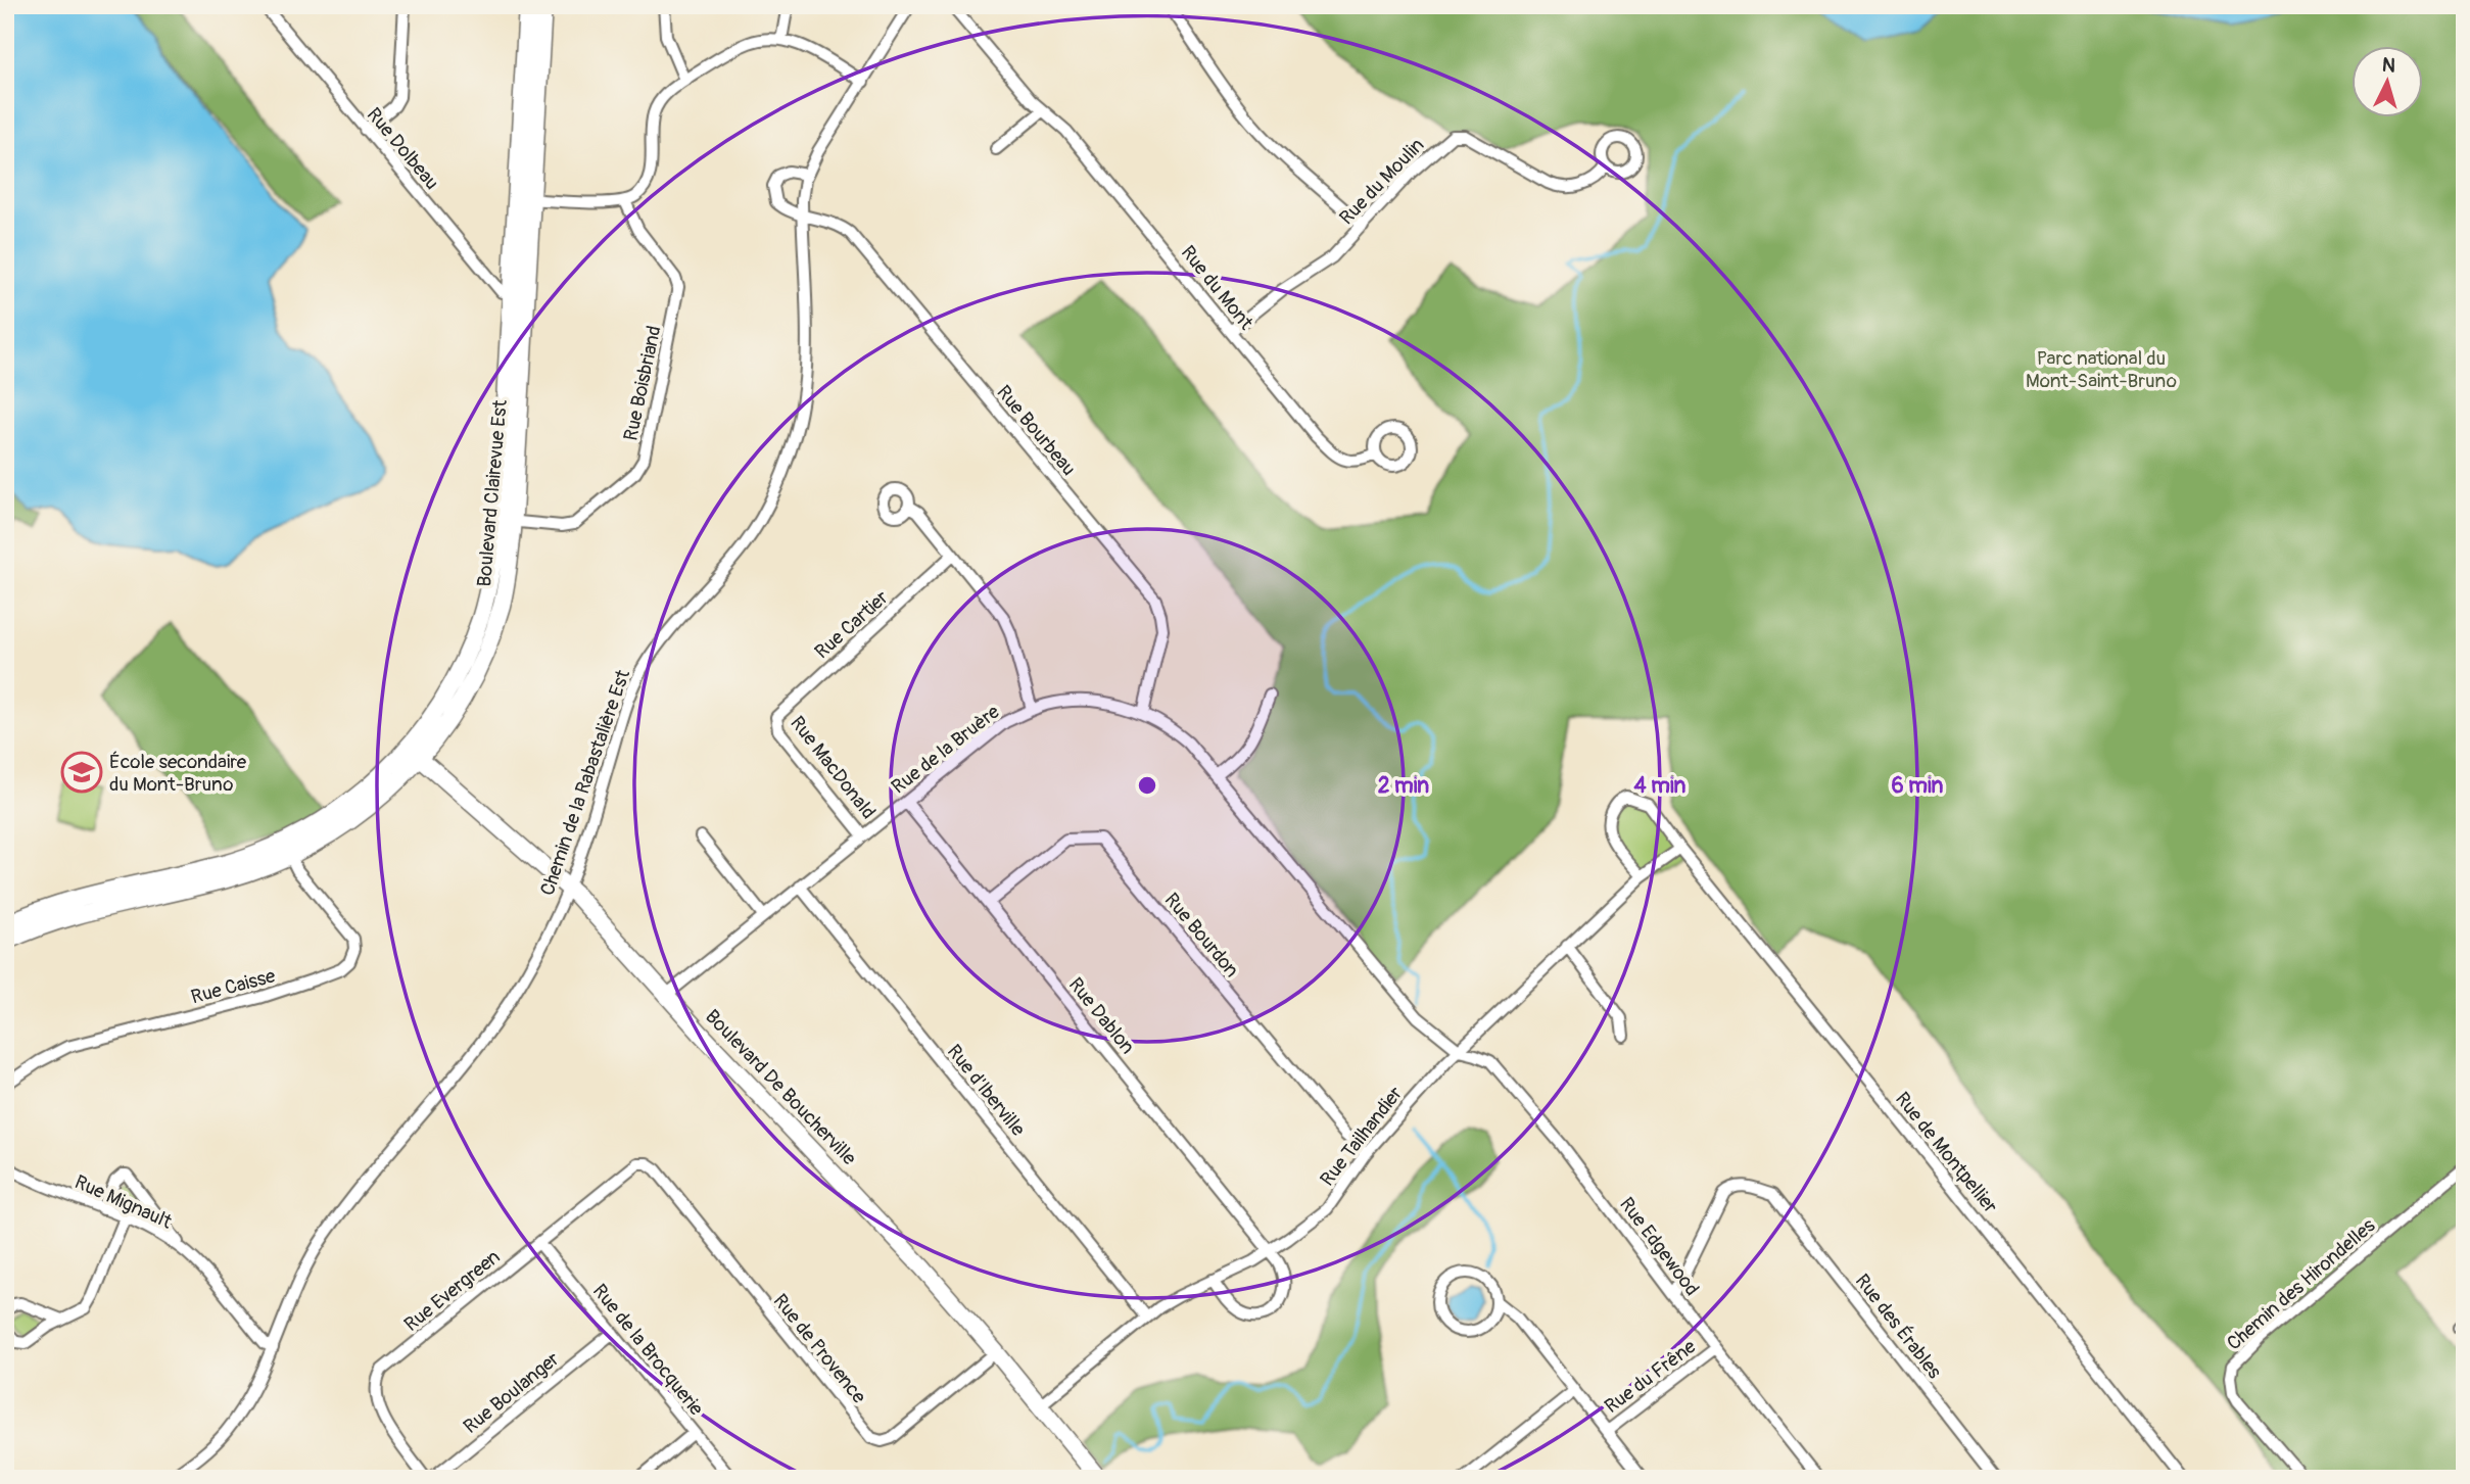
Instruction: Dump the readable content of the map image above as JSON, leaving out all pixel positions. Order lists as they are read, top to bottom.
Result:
{
  "streets": {
    "street": [
      "Rue Dolbeau",
      "Rue du Moulin",
      "Rue du Mont",
      "Rue Boisbriand",
      "Rue Bourbeau",
      "Boulevard Clairevue Est",
      "Rue Cartier",
      "Rue de la Bruère",
      "Rue MacDonald",
      "Chemin de la Rabastalière Est",
      "Rue Bourdon",
      "Rue Caisse",
      "Rue Dablon",
      "Boulevard De Boucherville",
      "Rue d'Iberville",
      "Rue Tailhandier",
      "Rue de Montpellier",
      "Rue Mignault",
      "Rue Edgewood",
      "Chemin des Hirondelles",
      "Rue Evergreen",
      "Rue des Érables",
      "Rue de Provence",
      "Rue de la Brocquerie",
      "Rue du Frêne",
      "Rue Boulanger"
    ]
  },
  "crossings": [
    ["Rue Dolbeau", "Boulevard Clairevue Est"],
    ["Rue du Moulin", "Rue du Mont"],
    ["Rue Boisbriand", "Boulevard Clairevue Est"],
    ["Rue Bourbeau", "Rue de la Bruère"],
    ["Rue Bourbeau", "Chemin de la Rabastalière Est"],
    ["Boulevard Clairevue Est", "Rue Caisse"],
    ["Boulevard Clairevue Est", "Boulevard De Boucherville"],
    ["Rue Cartier", "Rue MacDonald"],
    ["Rue de la Bruère", "Rue MacDonald"],
    ["Rue de la Bruère", "Rue Dablon"],
    ["Rue de la Bruère", "Boulevard De Boucherville"],
    ["Rue de la Bruère", "Rue d'Iberville"],
    ["Rue de la Bruère", "Rue Tailhandier"],
    ["Rue de la Bruère", "Rue Edgewood"],
    ["Chemin de la Rabastalière Est", "Boulevard De Boucherville"],
    ["Chemin de la Rabastalière Est", "Rue Mignault"],
    ["Rue Bourdon", "Rue Dablon"],
    ["Rue Bourdon", "Rue Tailhandier"],
    ["Rue Dablon", "Rue Tailhandier"],
    ["Boulevard De Boucherville", "Rue Tailhandier"],
    ["Boulevard De Boucherville", "Rue de Provence"],
    ["Rue d'Iberville", "Rue Tailhandier"],
    ["Rue Tailhandier", "Rue de Montpellier"],
    ["Rue Tailhandier", "Rue Edgewood"],
    ["Rue Edgewood", "Rue des Érables"],
    ["Rue Edgewood", "Rue du Frêne"],
    ["Rue Evergreen", "Rue de Provence"],
    ["Rue Evergreen", "Rue de la Brocquerie"],
    ["Rue de la Brocquerie", "Rue Boulanger"]
  ],
  "parks": ["Parc national du Mont-Saint-Bruno"],
  "places": {
    "school or university": ["École secondaire du Mont-Bruno"]
  },
  "north": "top",
  "rings": ["2 min", "4 min", "6 min"]
}
